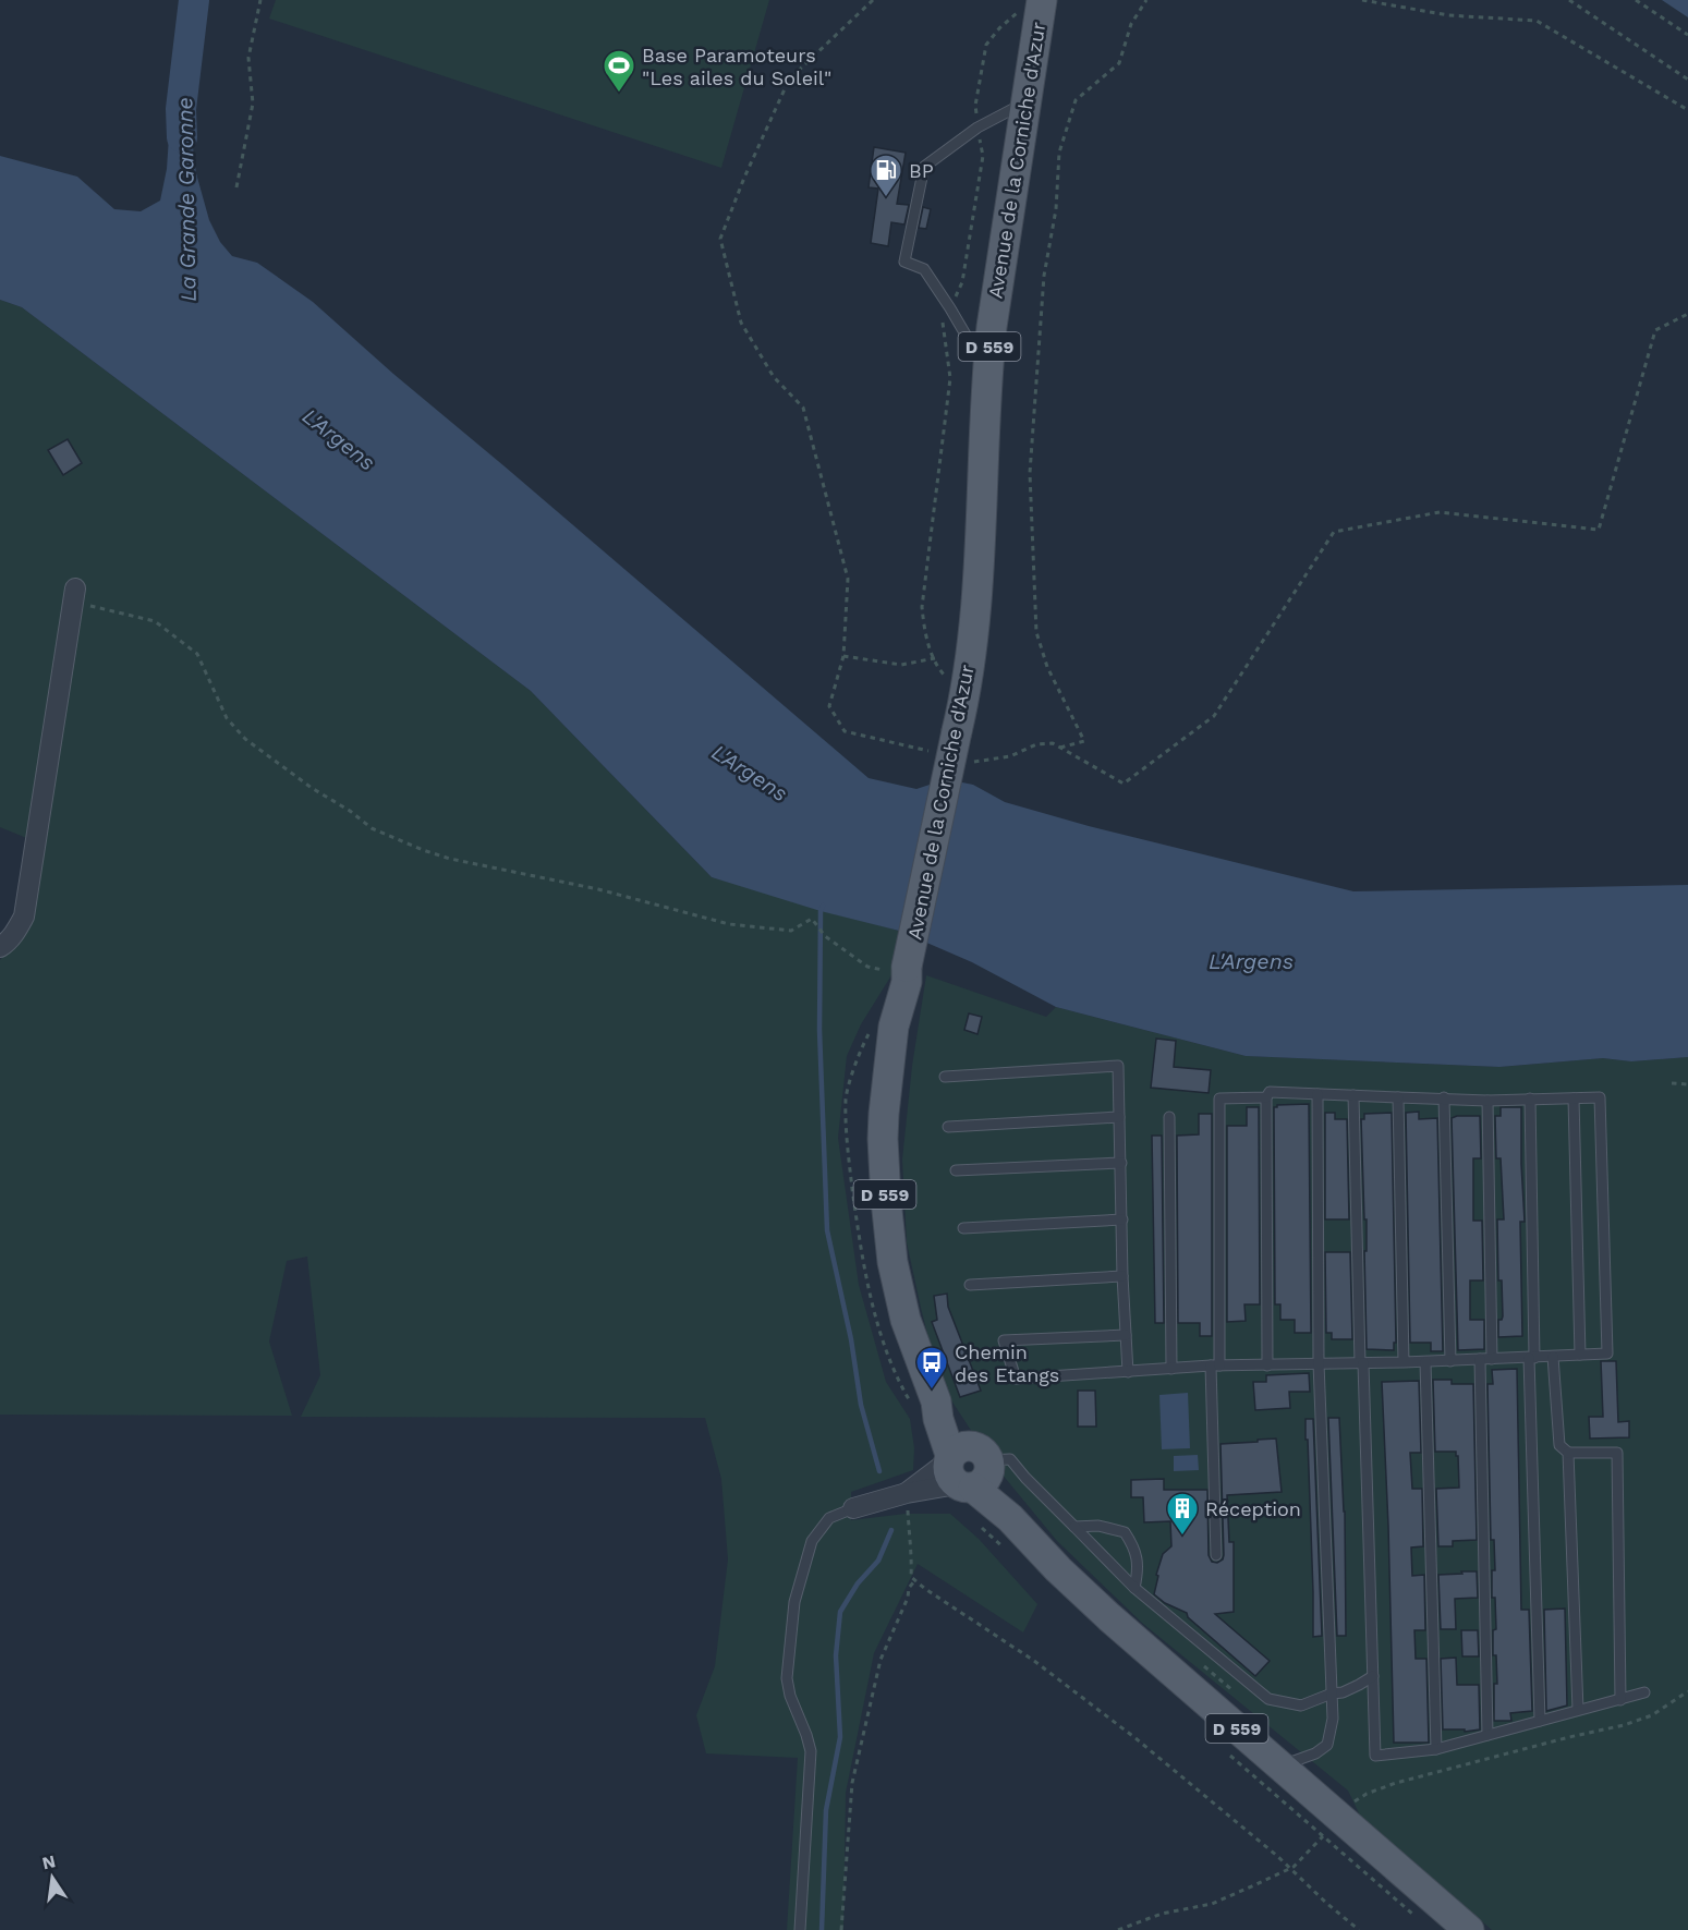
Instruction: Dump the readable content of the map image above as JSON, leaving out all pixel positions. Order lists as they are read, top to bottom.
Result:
{
  "streets": {
    "main road": ["Avenue de la Corniche d'Azur", "D 559"]
  },
  "water": ["La Grande Garonne", "L'Argens"],
  "places": {
    "sports": ["Base Paramoteurs \"Les ailes du Soleil\""],
    "fuel station": ["BP"],
    "bus stop": ["Chemin des Etangs"],
    "building": ["Réception"]
  },
  "north": "top"
}
